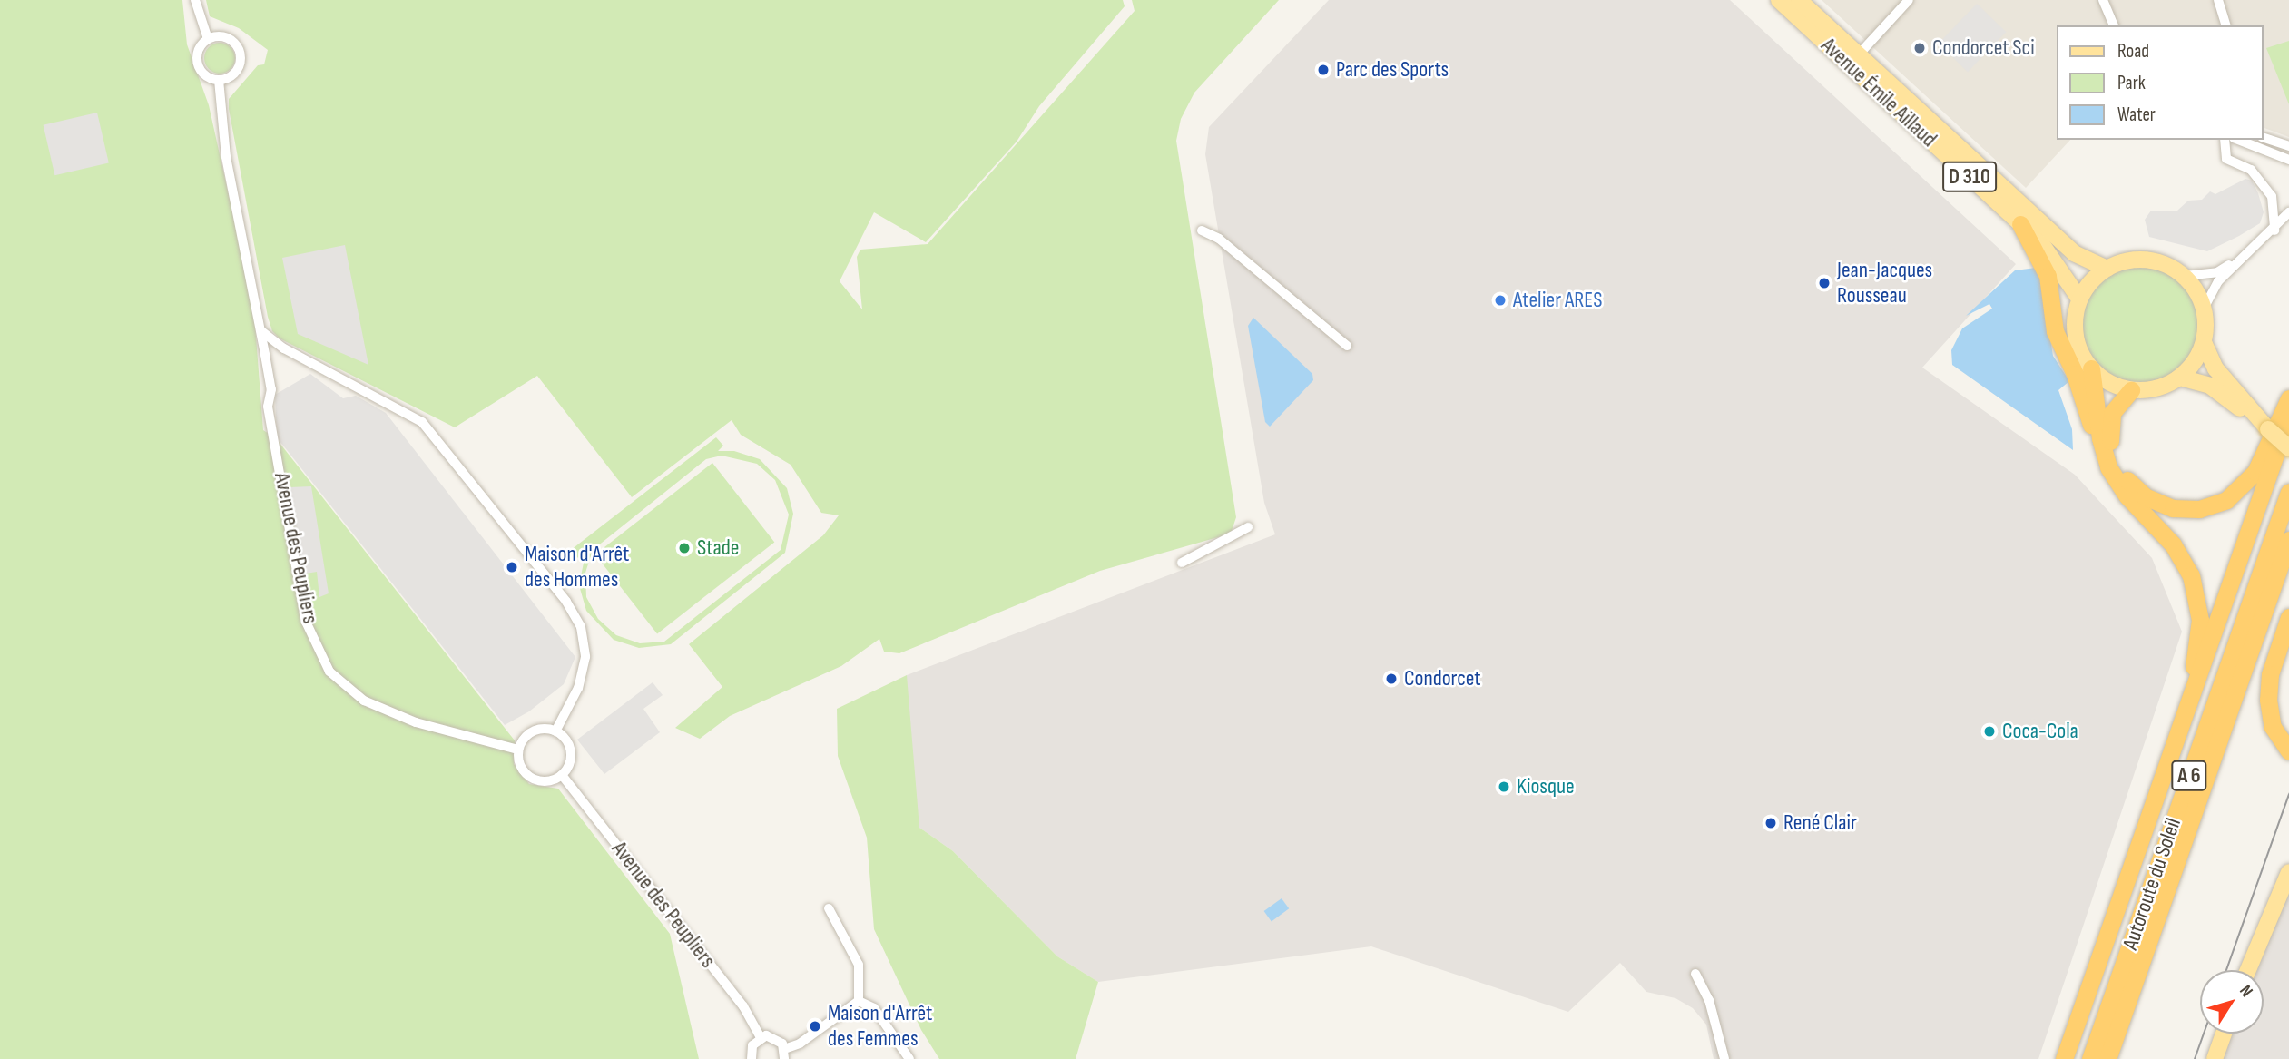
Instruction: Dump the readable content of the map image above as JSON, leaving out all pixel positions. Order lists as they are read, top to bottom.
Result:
{
  "streets": {
    "highway": ["A 6", "Autoroute du Soleil"],
    "main road": ["Avenue Émile Aillaud", "D 310"],
    "street": ["Avenue des Peupliers"]
  },
  "places": [
    "Condorcet Sci",
    "Parc des Sports",
    "Jean-Jacques Rousseau",
    "Atelier ARES",
    "Stade",
    "Maison d'Arrêt des Hommes",
    "Condorcet",
    "Coca-Cola",
    "Kiosque",
    "René Clair",
    "Maison d'Arrêt des Femmes"
  ],
  "legend": ["Road", "Park", "Water"],
  "north": "top right"
}
